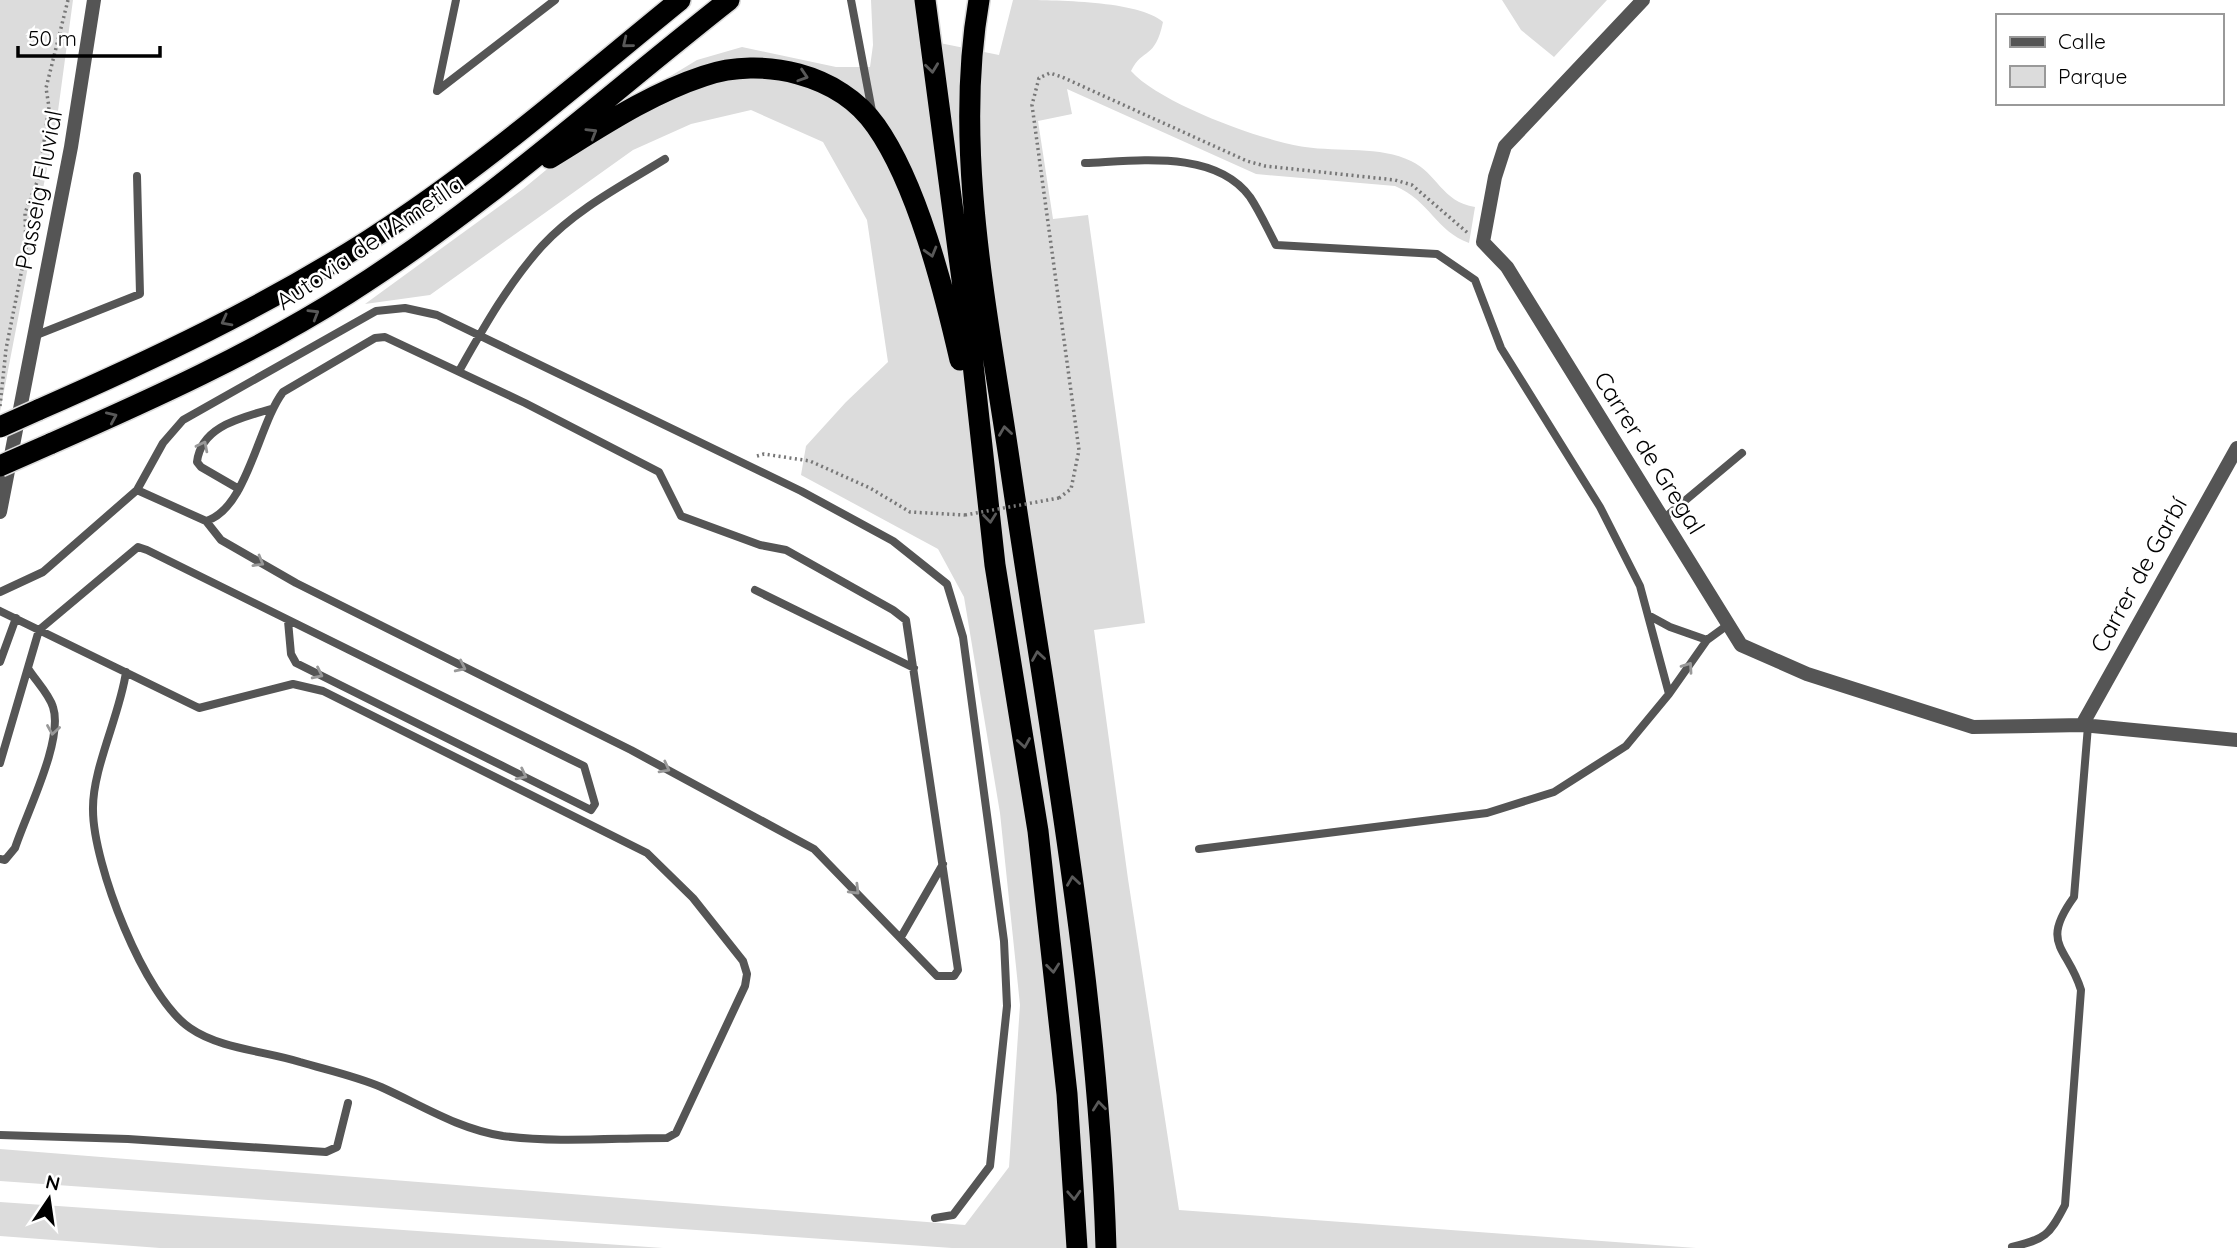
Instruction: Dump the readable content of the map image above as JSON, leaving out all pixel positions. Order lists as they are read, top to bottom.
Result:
{
  "streets": {
    "highway": ["Autovia de l'Ametlla"],
    "street": ["Passeig Fluvial", "Carrer de Gregal", "Carrer de Garbí"]
  },
  "crossings": [
    ["Carrer de Gregal", "Carrer de Garbí"]
  ],
  "legend": ["Calle", "Parque"],
  "scale_bar": "50 m",
  "north": "top"
}
